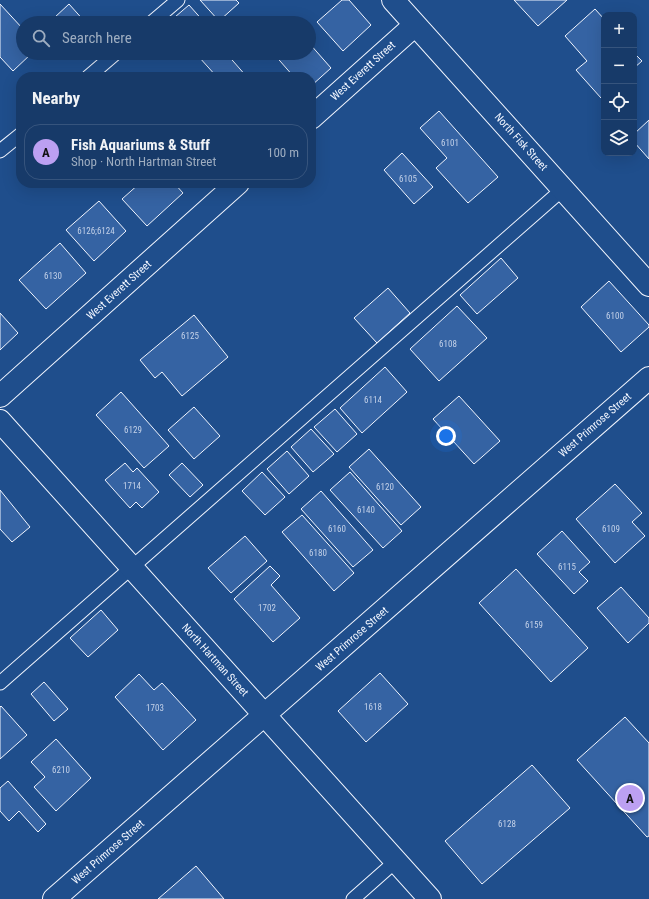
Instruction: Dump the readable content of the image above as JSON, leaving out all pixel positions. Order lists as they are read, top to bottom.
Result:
{
  "streets": {
    "street": [
      "West Everett Street",
      "North Fisk Street",
      "West Primrose Street",
      "North Hartman Street"
    ]
  },
  "crossings": [
    ["West Everett Street", "North Fisk Street"],
    ["West Primrose Street", "North Hartman Street"]
  ],
  "house_numbers": [
    "6101",
    "6105",
    "6126;6124",
    "6130",
    "6100",
    "6125",
    "6108",
    "6114",
    "6129",
    "1714",
    "6120",
    "6140",
    "6160",
    "6109",
    "6180",
    "6115",
    "1702",
    "6159",
    "1618",
    "1703",
    "6210",
    "6128"
  ],
  "page": {
    "map_buttons": ["+", "−"],
    "search": "Search here",
    "heading": "Nearby",
    "list": [
      {
        "mark": "A",
        "name": "Fish Aquariums & Stuff",
        "note": "Shop · North Hartman Street",
        "value": "100 m"
      }
    ],
    "pins": "A"
  }
}
